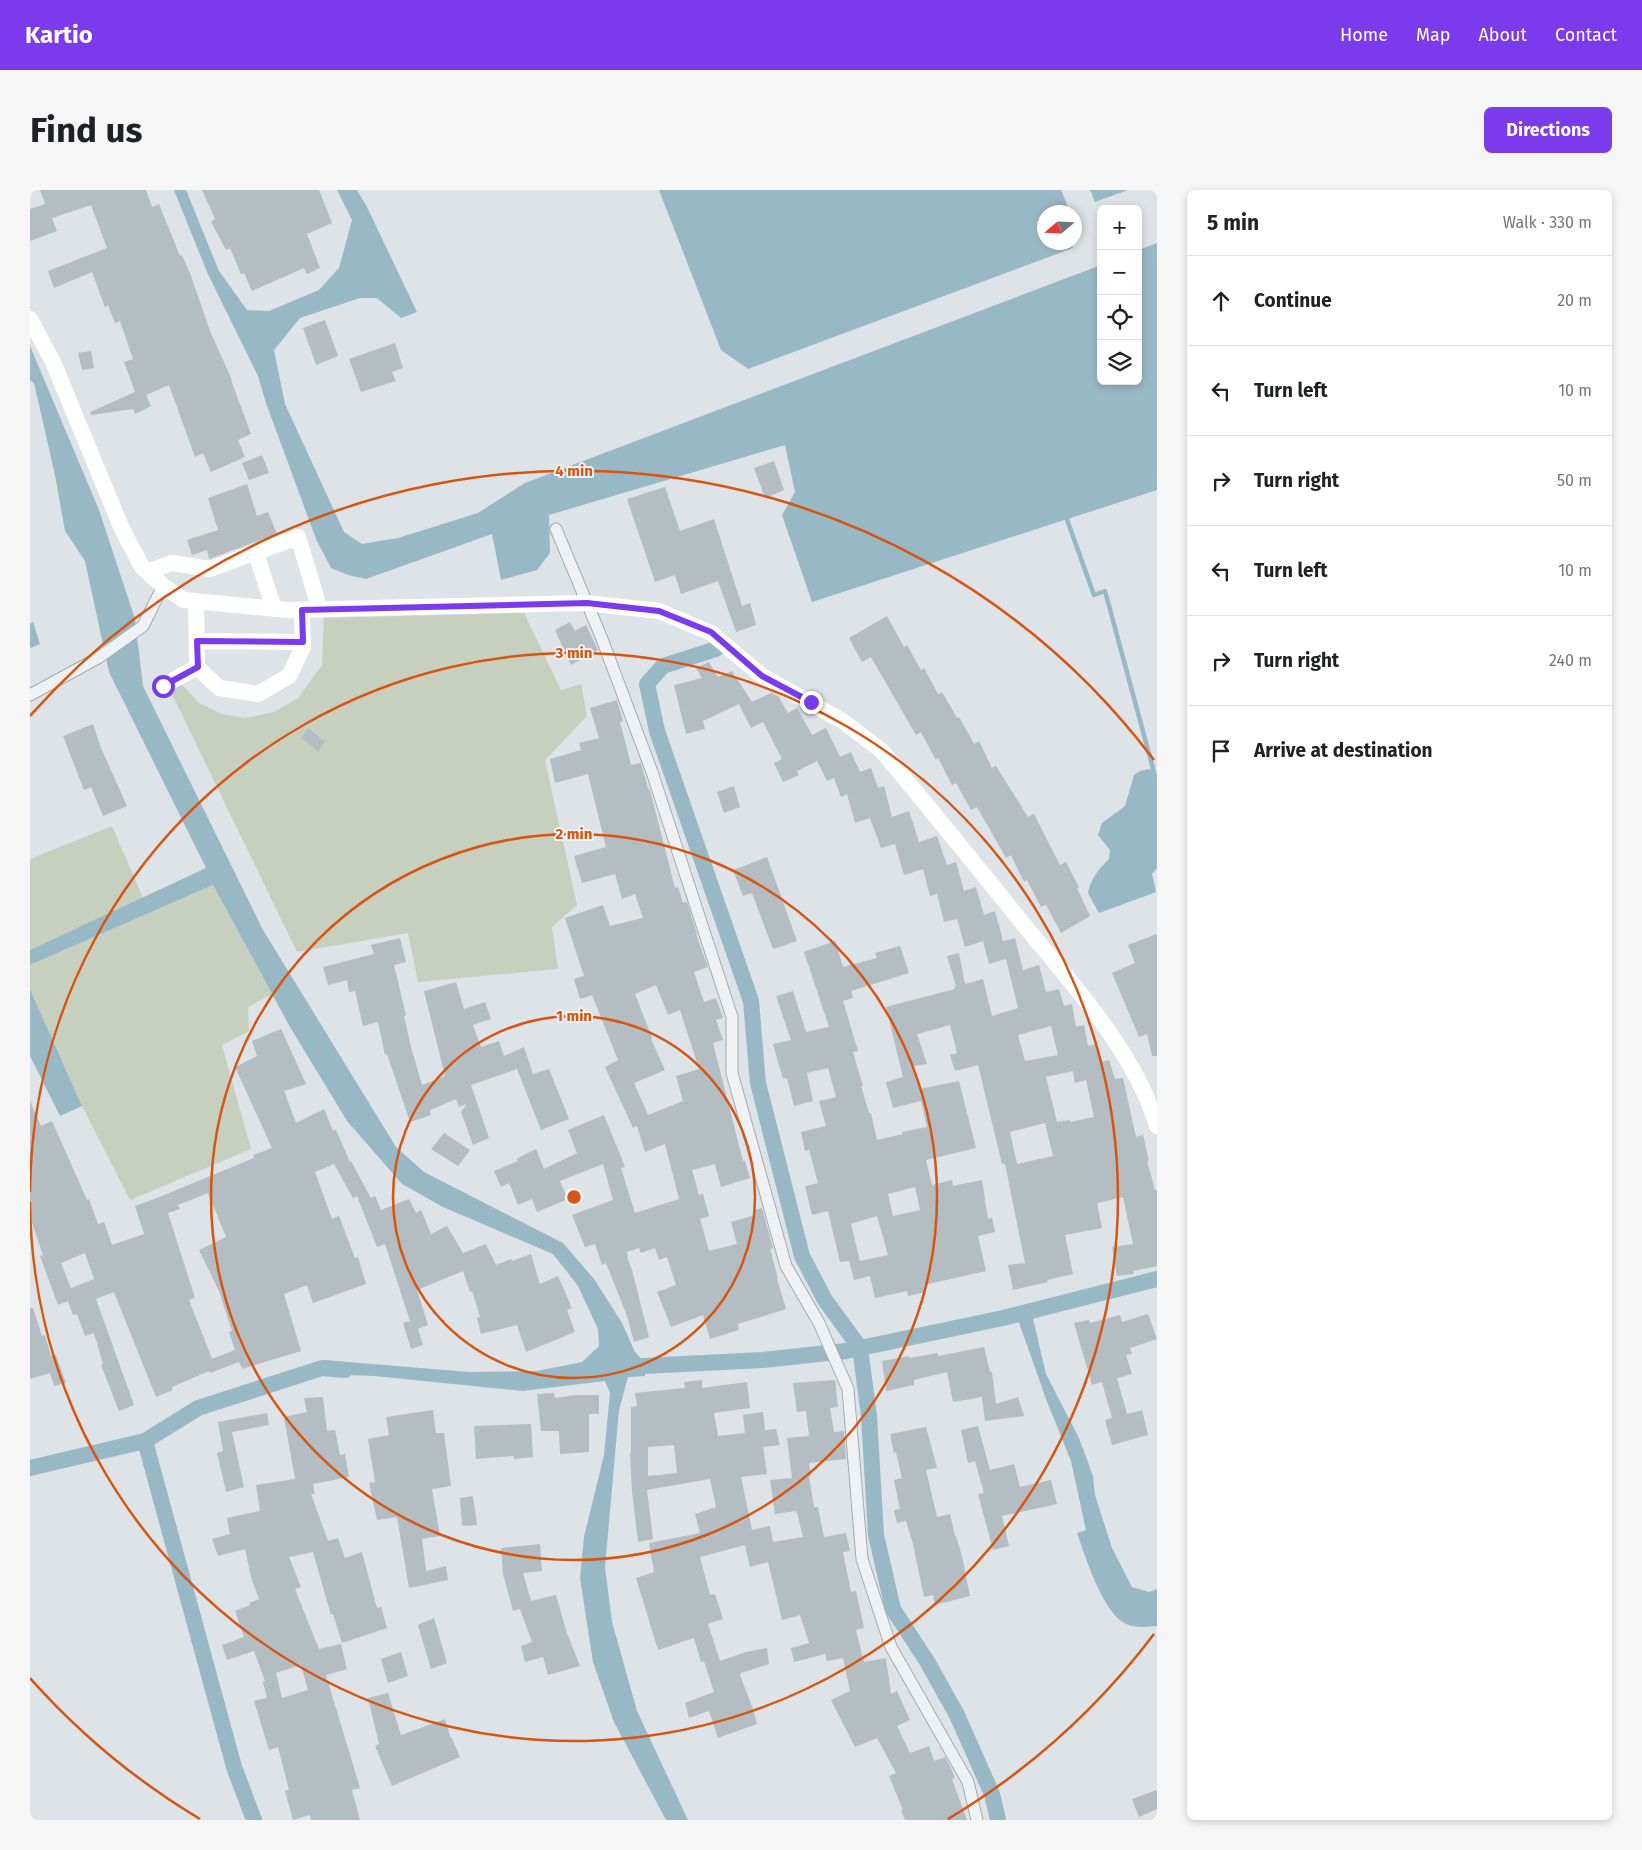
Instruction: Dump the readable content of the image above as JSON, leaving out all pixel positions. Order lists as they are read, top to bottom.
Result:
{
  "north": "left",
  "page": {
    "header": "Kartio",
    "nav": [
      "Home",
      "Map",
      "About",
      "Contact"
    ],
    "buttons": "Directions",
    "title": "Find us",
    "heading": ["5 min", "Walk · 330 m"],
    "map_buttons": ["+", "−"],
    "list": [
      ["Continue", "20 m"],
      ["Turn left", "10 m"],
      ["Turn right", "50 m"],
      ["Turn left", "10 m"],
      ["Turn right", "240 m"],
      "Arrive at destination"
    ]
  },
  "rings": [
    "4 min",
    "3 min",
    "2 min",
    "1 min"
  ]
}
